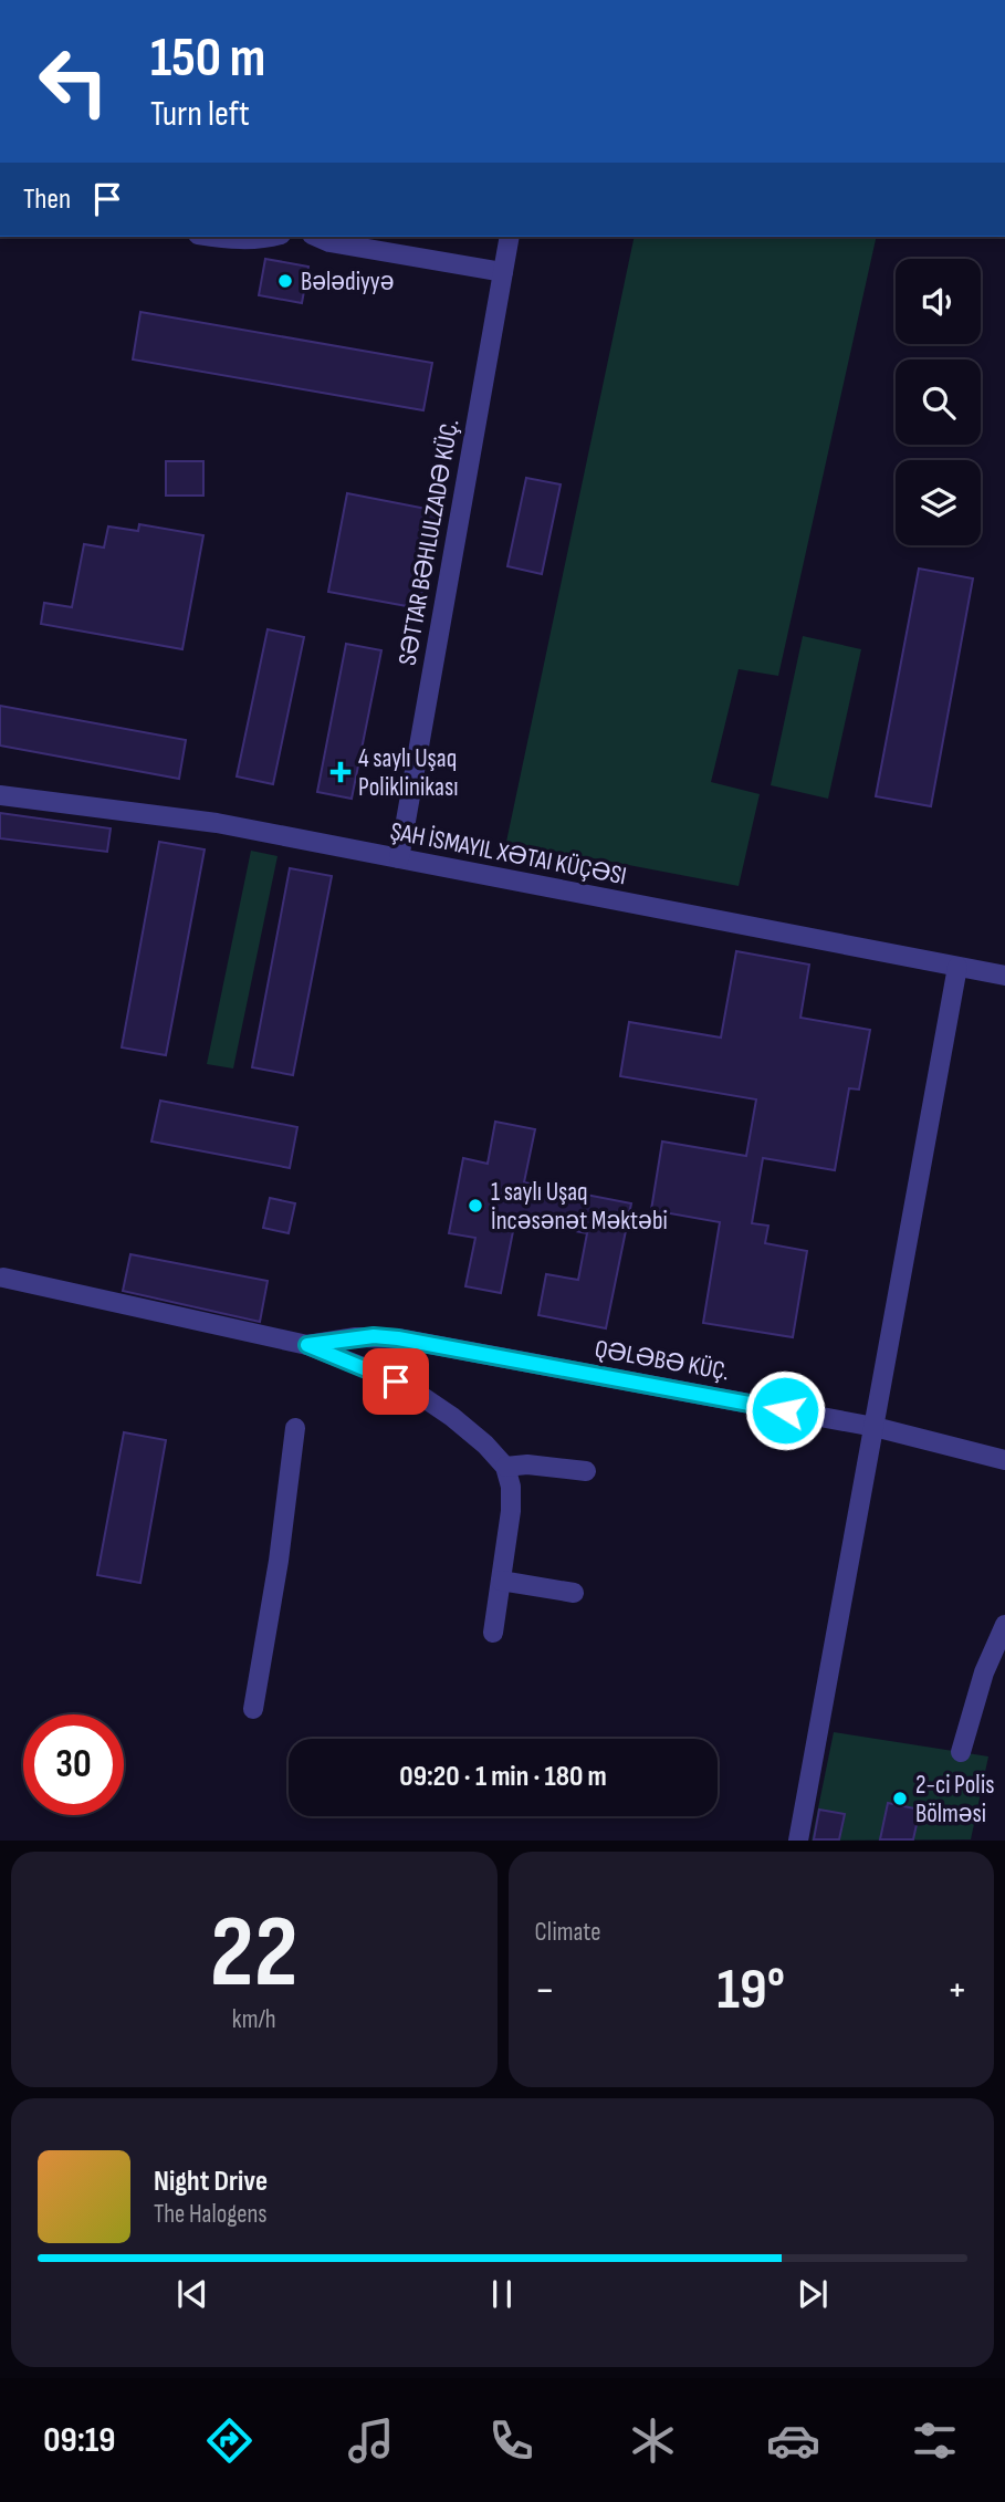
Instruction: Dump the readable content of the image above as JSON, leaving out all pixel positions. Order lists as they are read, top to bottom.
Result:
{
  "streets": {
    "street": ["SƏTTAR BƏHLULZADƏ KÜÇ.", "QƏLƏBƏ KÜÇ."]
  },
  "places": {
    "other": ["Bələdiyyə", "1 saylı Uşaq İncəsənət Məktəbi", "2-ci Polis Bölməsi"],
    "health": ["4 saylı Uşaq Poliklinikası"]
  },
  "page": {
    "turn": ["150 m", "Turn left"],
    "then": "Then",
    "limit": "30",
    "trip": "09:20 · 1 min · 180 m",
    "tile": [
      ["22", "km/h"],
      "Climate"
    ],
    "heat": ["−", "19°", "+"],
    "song": ["Night Drive", "The Halogens"],
    "tabs": "09:19"
  }
}
